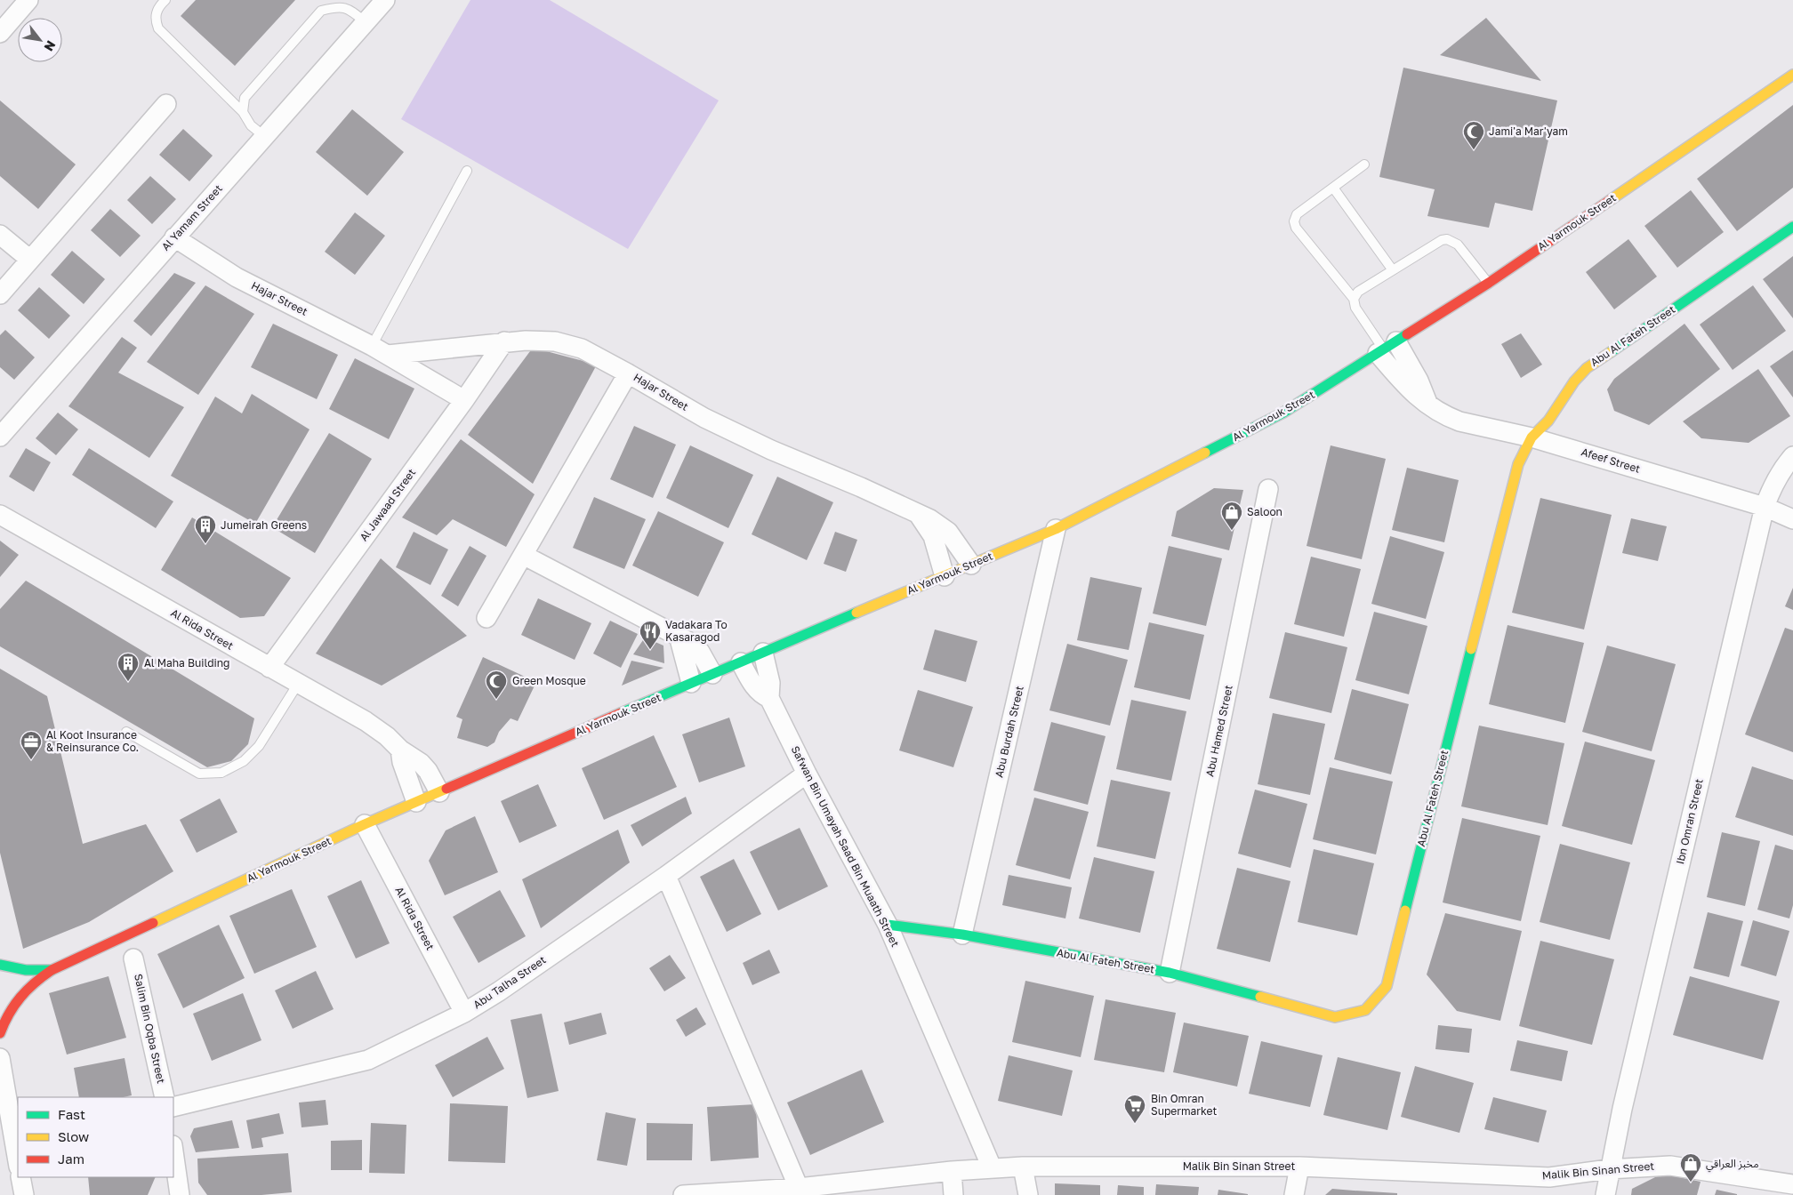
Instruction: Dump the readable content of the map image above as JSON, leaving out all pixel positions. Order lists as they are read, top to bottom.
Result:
{
  "streets": {
    "street": [
      "Al Yamam Street",
      "Al Yarmouk Street",
      "Hajar Street",
      "Abu Al Fateh Street",
      "Afeef Street",
      "Al Jawaad Street",
      "Al Rida Street",
      "Abu Hamed Street",
      "Abu Burdah Street",
      "Ibn Omran Street",
      "Safwan Bin Umayah Saad Bin Muaath Street",
      "Abu Talha Street",
      "Salim Bin Oqba Street",
      "Malik Bin Sinan Street"
    ]
  },
  "crossings": [
    ["Al Yamam Street", "Hajar Street"],
    ["Al Yarmouk Street", "Hajar Street"],
    ["Al Yarmouk Street", "Afeef Street"],
    ["Al Yarmouk Street", "Al Rida Street"],
    ["Al Yarmouk Street", "Abu Burdah Street"],
    ["Al Yarmouk Street", "Safwan Bin Umayah Saad Bin Muaath Street"],
    ["Hajar Street", "Al Jawaad Street"],
    ["Abu Al Fateh Street", "Afeef Street"],
    ["Abu Al Fateh Street", "Abu Hamed Street"],
    ["Abu Al Fateh Street", "Abu Burdah Street"],
    ["Abu Al Fateh Street", "Safwan Bin Umayah Saad Bin Muaath Street"],
    ["Afeef Street", "Ibn Omran Street"],
    ["Al Jawaad Street", "Al Rida Street"],
    ["Al Rida Street", "Abu Talha Street"],
    ["Ibn Omran Street", "Malik Bin Sinan Street"],
    ["Safwan Bin Umayah Saad Bin Muaath Street", "Abu Talha Street"],
    ["Safwan Bin Umayah Saad Bin Muaath Street", "Malik Bin Sinan Street"]
  ],
  "places": {
    "mosque": ["Jami'a Mar'yam", "Green Mosque"],
    "shop": ["Saloon", "مخبز العراقي"],
    "building": ["Jumeirah Greens", "Al Maha Building"],
    "restaurant": ["Vadakara To Kasaragod"],
    "office": ["Al Koot Insurance & Reinsurance Co."],
    "supermarket": ["Bin Omran Supermarket"]
  },
  "legend": ["Fast", "Slow", "Jam"],
  "north": "bottom right"
}
